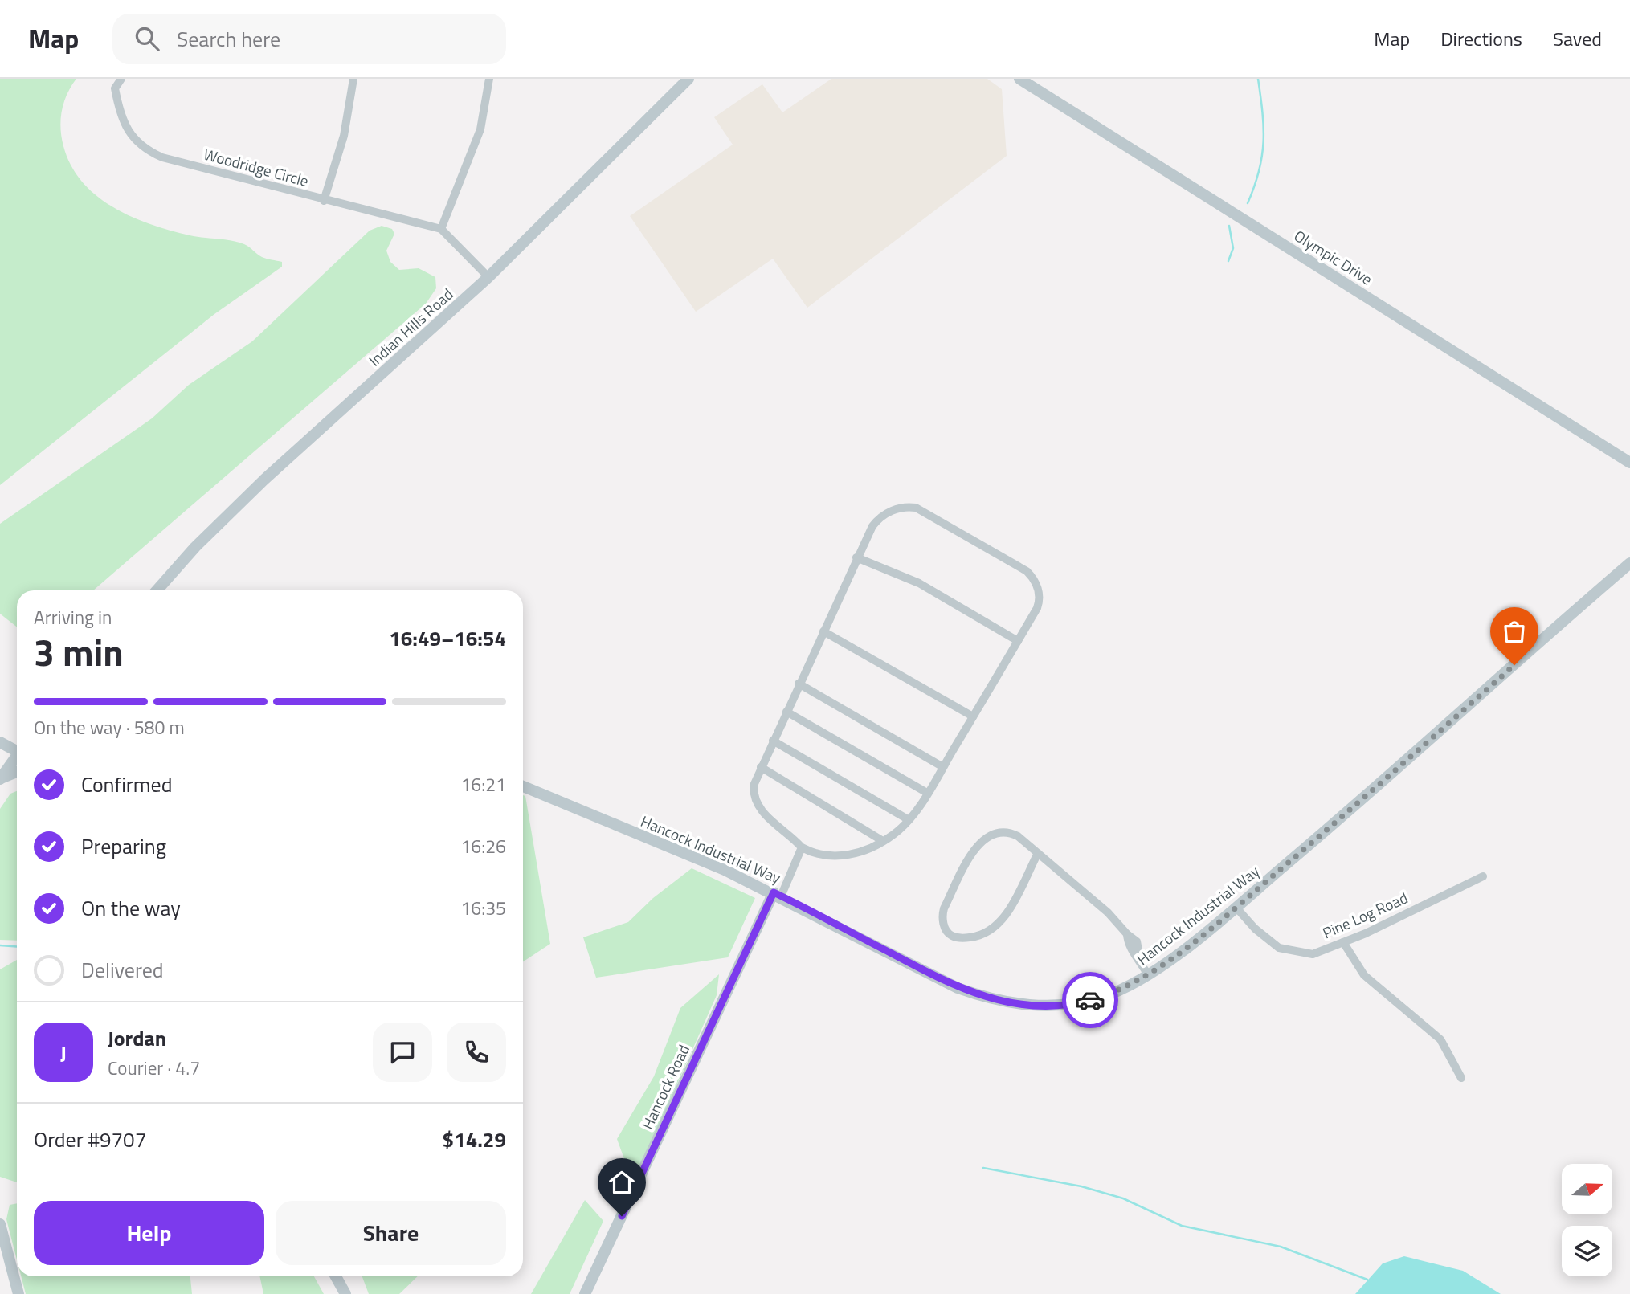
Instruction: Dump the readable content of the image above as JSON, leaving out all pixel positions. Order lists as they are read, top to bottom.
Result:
{
  "streets": {
    "street": [
      "Woodridge Circle",
      "Olympic Drive",
      "Indian Hills Road",
      "Hancock Industrial Way",
      "Pine Log Road",
      "Hancock Road"
    ]
  },
  "crossings": [
    ["Hancock Industrial Way", "Pine Log Road"],
    ["Hancock Industrial Way", "Hancock Road"]
  ],
  "north": "right",
  "page": {
    "header": "Map",
    "search": "Search here",
    "nav": ["Map", "Directions", "Saved"],
    "heading": ["3 min", "Arriving in", "16:49–16:54"],
    "panel": [
      "Jordan",
      "Courier · 4.7",
      "Order #9707",
      "$14.29"
    ],
    "bar": "On the way · 580 m",
    "list": [
      ["Confirmed", "16:21"],
      ["Preparing", "16:26"],
      ["On the way", "16:35"],
      "Delivered"
    ],
    "round": "J",
    "buttons": ["Help", "Share"]
  }
}
